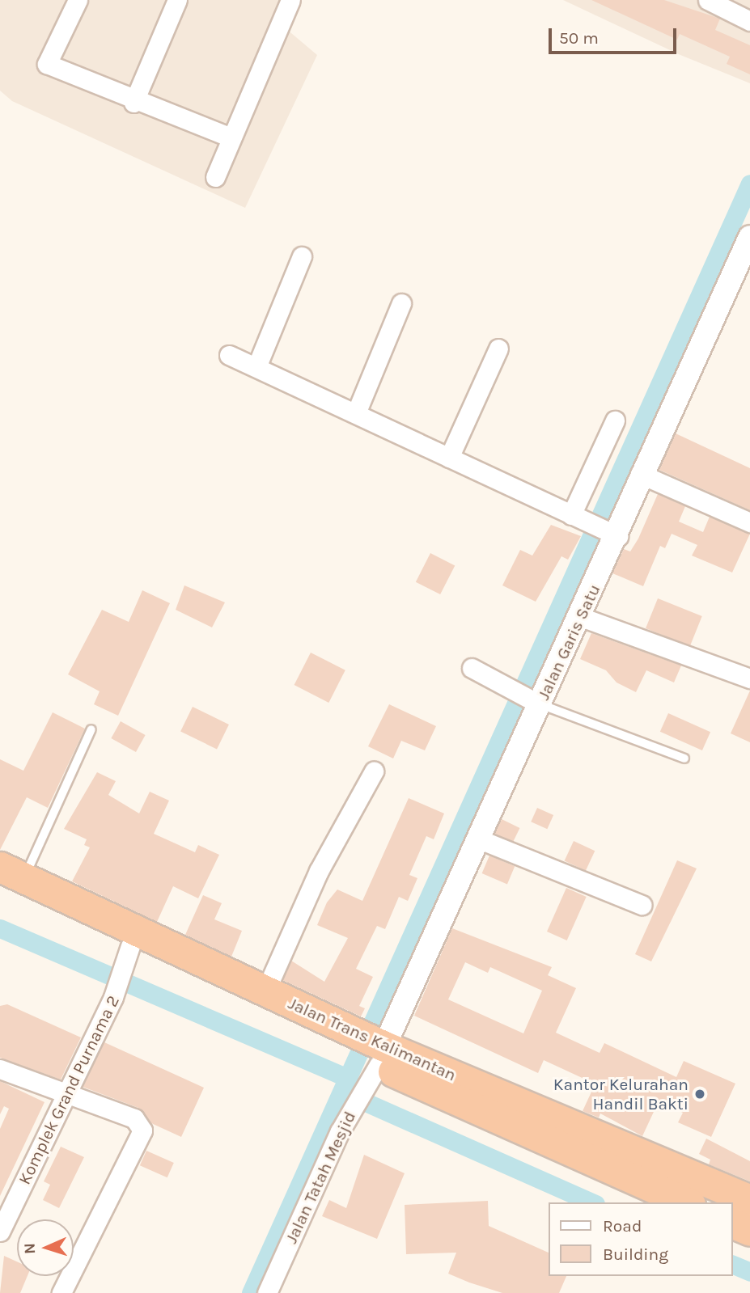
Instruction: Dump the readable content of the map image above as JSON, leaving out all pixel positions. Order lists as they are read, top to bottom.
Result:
{
  "streets": {
    "highway": ["Jalan Trans Kalimantan"],
    "street": ["Jalan Garis Satu", "Komplek Grand Purnama 2", "Jalan Tatah Mesjid"]
  },
  "crossings": [
    ["Jalan Garis Satu", "Jalan Trans Kalimantan"],
    ["Jalan Garis Satu", "Jalan Tatah Mesjid"],
    ["Jalan Trans Kalimantan", "Komplek Grand Purnama 2"],
    ["Jalan Trans Kalimantan", "Jalan Tatah Mesjid"]
  ],
  "places": ["Kantor Kelurahan Handil Bakti"],
  "legend": ["Road", "Building"],
  "scale_bar": "50 m",
  "north": "left"
}
